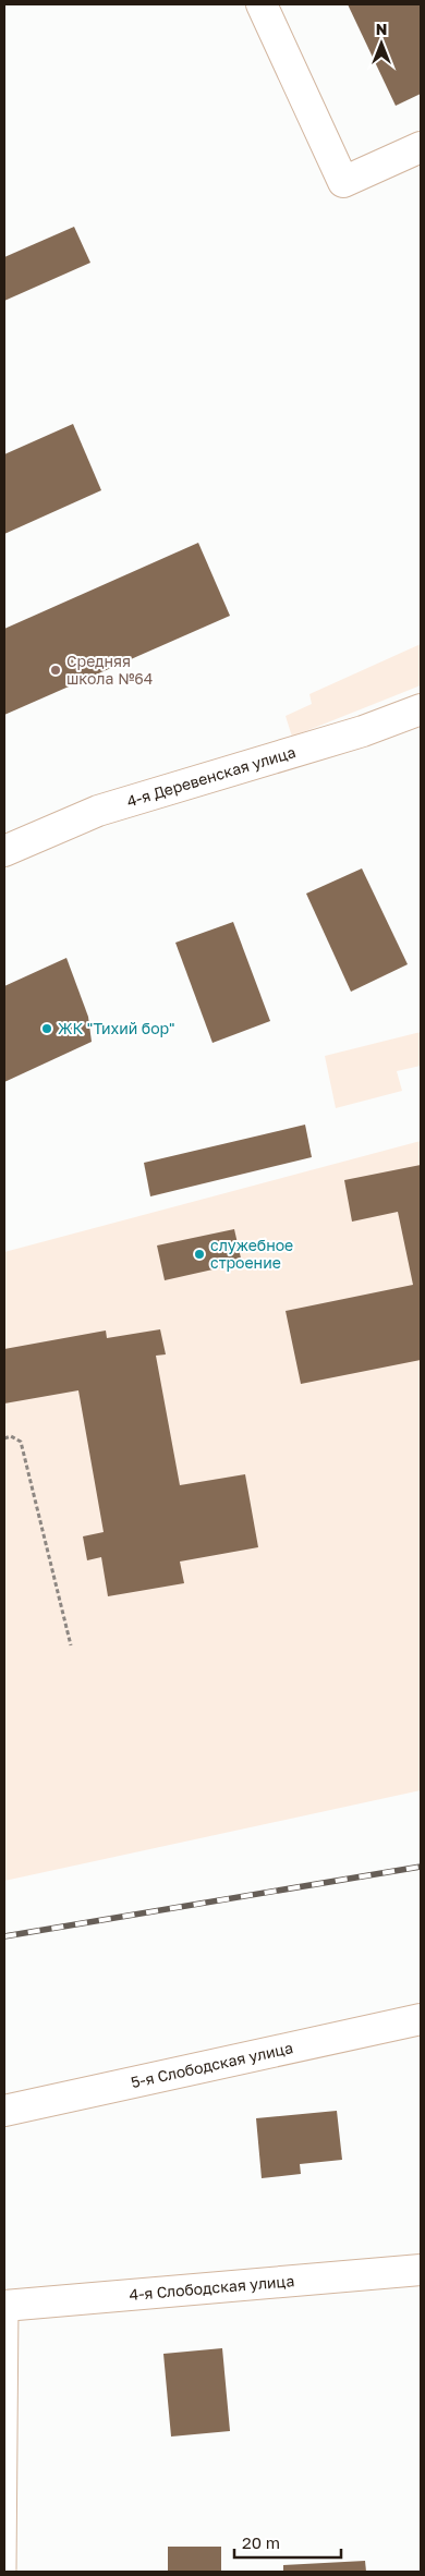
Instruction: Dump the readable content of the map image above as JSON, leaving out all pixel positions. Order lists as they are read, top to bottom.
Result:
{
  "streets": {
    "street": ["4-я Деревенская улица", "5-я Слободская улица", "4-я Слободская улица"]
  },
  "places": ["Средняя школа №64", "ЖК \"Тихий бор\"", "служебное строение"],
  "scale_bar": "20 m",
  "north": "top"
}
